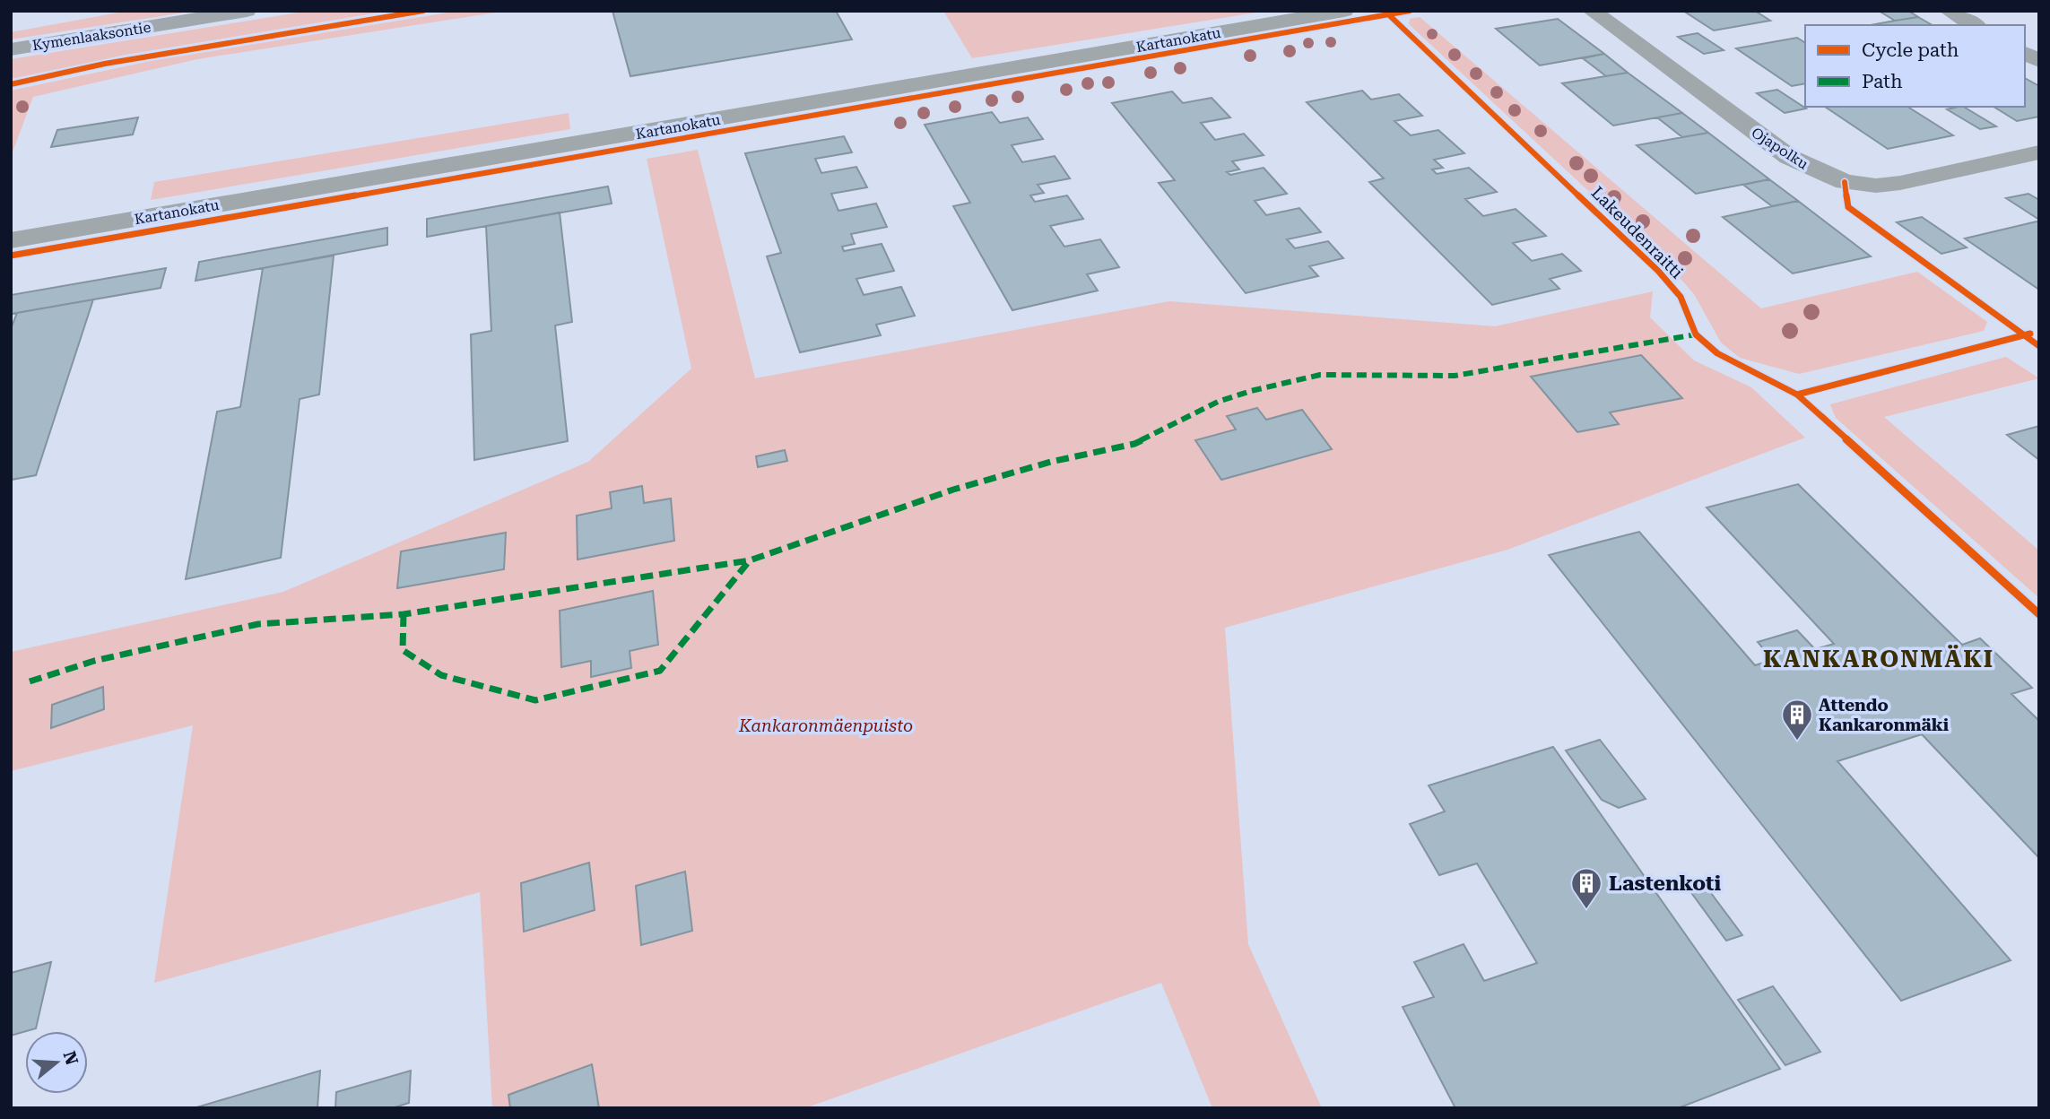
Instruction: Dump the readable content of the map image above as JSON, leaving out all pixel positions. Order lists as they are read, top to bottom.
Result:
{
  "streets": {
    "main road": ["Kymenlaaksontie"],
    "street": ["Kartanokatu", "Ojapolku"],
    "cycle path": ["Lakeudenraitti"]
  },
  "districts": ["KANKARONMÄKI"],
  "parks": ["Kankaronmäenpuisto"],
  "places": {
    "building": ["Attendo Kankaronmäki", "Lastenkoti"]
  },
  "legend": ["Cycle path", "Path"],
  "north": "right"
}
